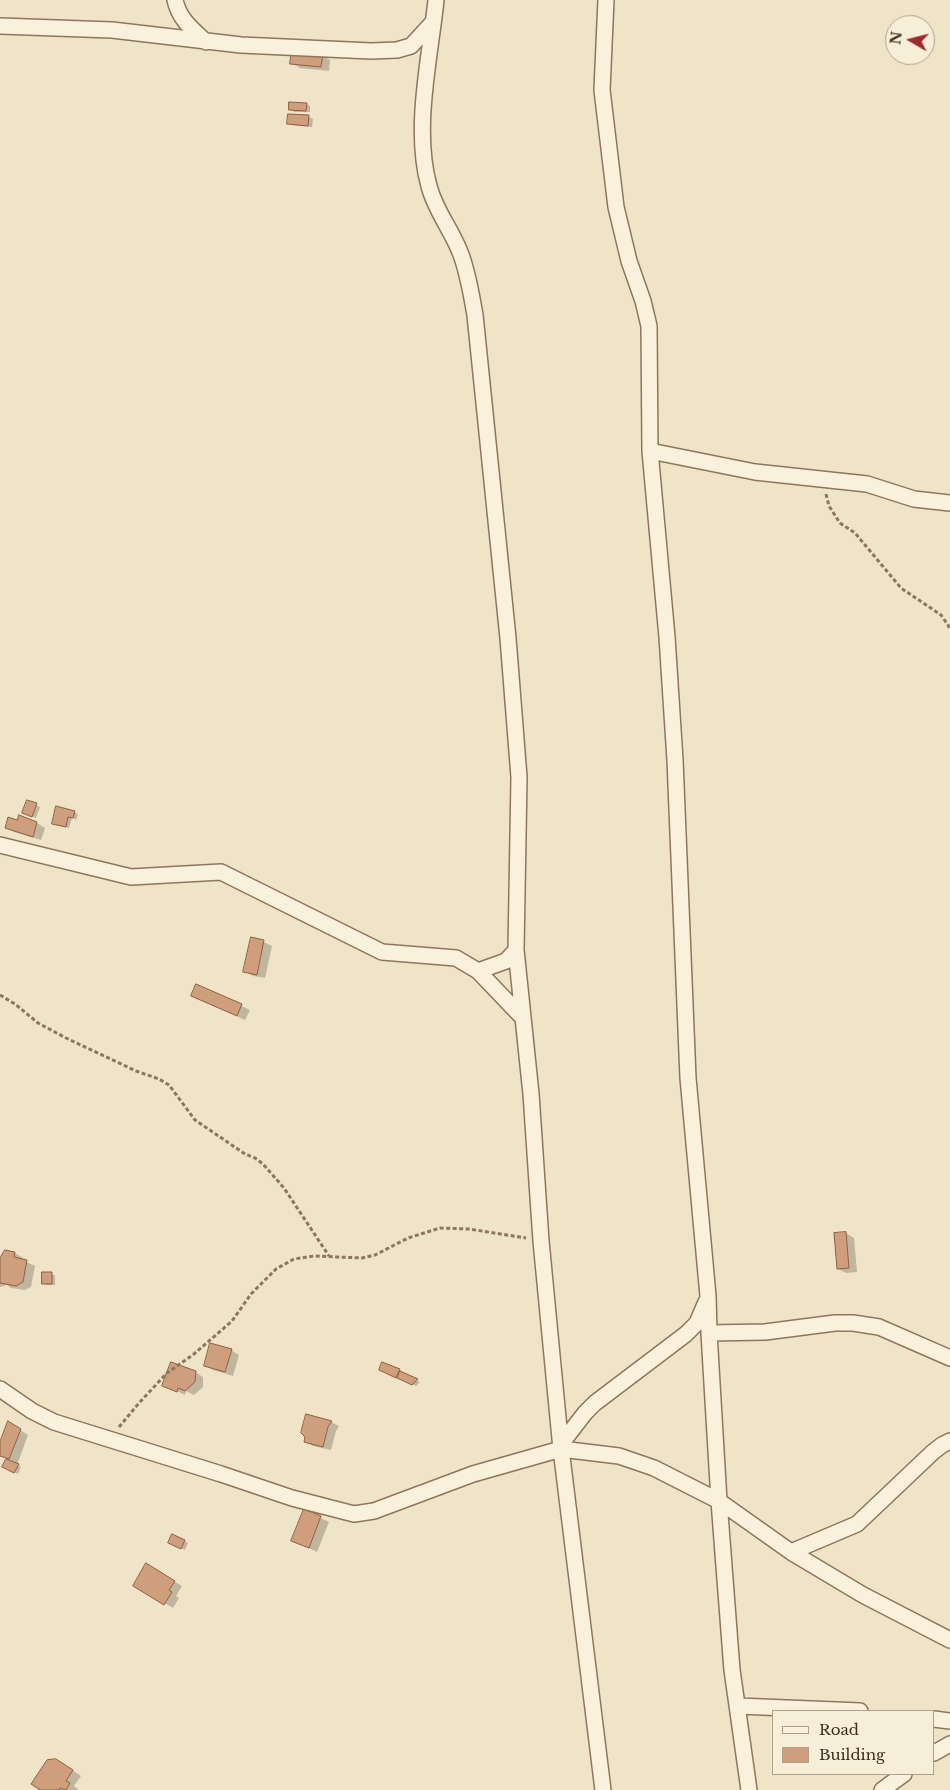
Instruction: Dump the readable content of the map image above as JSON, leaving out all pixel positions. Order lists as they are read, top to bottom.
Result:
{
  "legend": ["Road", "Building"],
  "north": "left"
}
